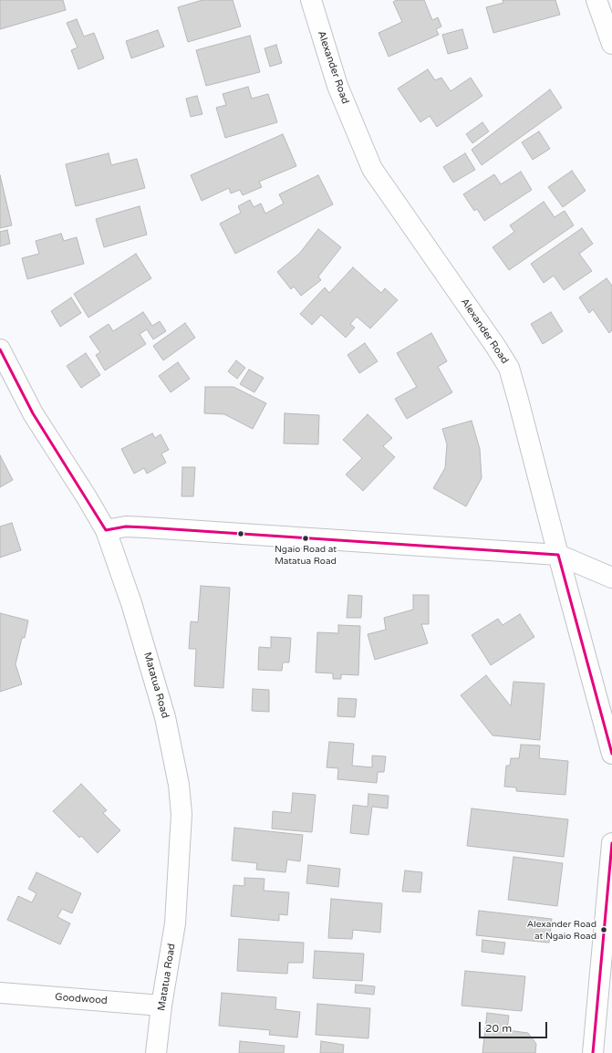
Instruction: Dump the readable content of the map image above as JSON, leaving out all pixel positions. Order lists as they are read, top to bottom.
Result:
{
  "streets": {
    "street": ["Alexander Road", "Matatua Road", "Goodwood"]
  },
  "crossings": [
    ["Matatua Road", "Goodwood"]
  ],
  "places": ["Ngaio Road at Matatua Road", "Alexander Road at Ngaio Road"],
  "scale_bar": "20 m"
}
